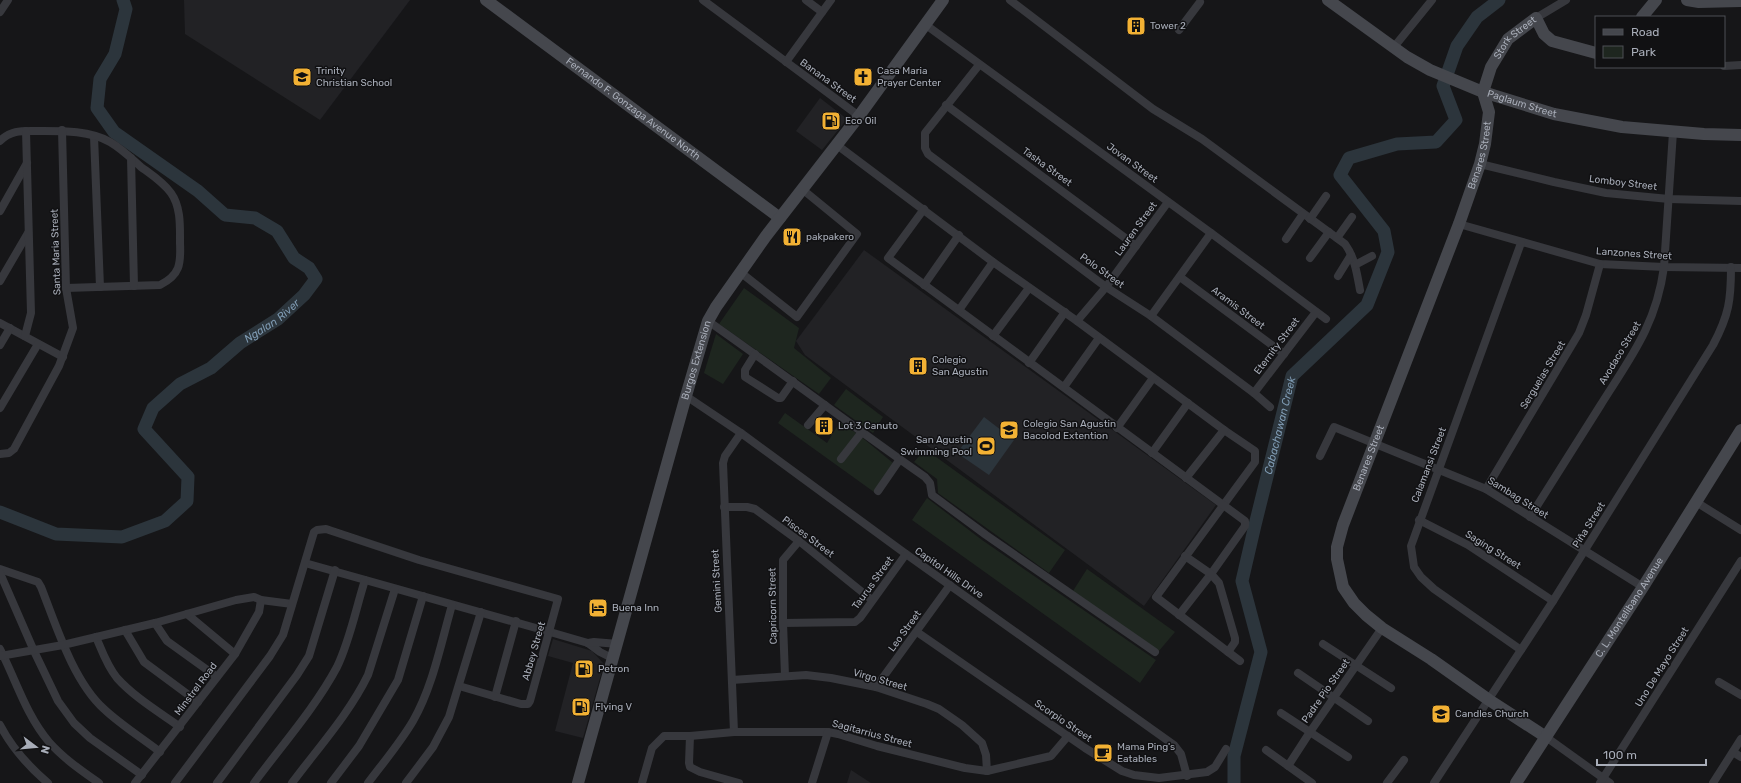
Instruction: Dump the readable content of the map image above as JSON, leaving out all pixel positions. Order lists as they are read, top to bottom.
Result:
{
  "streets": {
    "street": [
      "Stork Street",
      "Banana Street",
      "Paglaum Street",
      "Fernando F. Gonzaga Avenue North",
      "Benares Street",
      "Jovan Street",
      "Tasha Street",
      "Lomboy Street",
      "Lauren Street",
      "Santa Maria Street",
      "Lanzones Street",
      "Polo Street",
      "Aramis Street",
      "Eternity Street",
      "Avodaco Street",
      "Burgos Extension",
      "Serguelas Street",
      "Calamansi Street",
      "Sambag Street",
      "Piña Street",
      "Pisces Street",
      "Saging Street",
      "Capitol Hills Drive",
      "Gemini Street",
      "Taurus Street",
      "Capricorn Street",
      "C. L. Montelibano Avenue",
      "Leo Street",
      "Abbey Street",
      "Uno De Mayo Street",
      "Virgo Street",
      "Minstrel Road",
      "Padre Pio Street",
      "Scorpio Street",
      "Sagitarrius Street"
    ]
  },
  "crossings": [
    ["Stork Street", "Paglaum Street"],
    ["Stork Street", "Benares Street"],
    ["Banana Street", "Burgos Extension"],
    ["Paglaum Street", "Benares Street"],
    ["Paglaum Street", "Avodaco Street"],
    ["Fernando F. Gonzaga Avenue North", "Burgos Extension"],
    ["Benares Street", "Lomboy Street"],
    ["Benares Street", "Lanzones Street"],
    ["Benares Street", "Sambag Street"],
    ["Benares Street", "Piña Street"],
    ["Benares Street", "C. L. Montelibano Avenue"],
    ["Benares Street", "Padre Pio Street"],
    ["Jovan Street", "Lauren Street"],
    ["Jovan Street", "Eternity Street"],
    ["Jovan Street", "Burgos Extension"],
    ["Tasha Street", "Lauren Street"],
    ["Tasha Street", "Polo Street"],
    ["Lomboy Street", "Avodaco Street"],
    ["Lauren Street", "Polo Street"],
    ["Lanzones Street", "Avodaco Street"],
    ["Lanzones Street", "Serguelas Street"],
    ["Lanzones Street", "Calamansi Street"],
    ["Lanzones Street", "Piña Street"],
    ["Polo Street", "Eternity Street"],
    ["Aramis Street", "Eternity Street"],
    ["Avodaco Street", "Sambag Street"],
    ["Burgos Extension", "Capitol Hills Drive"],
    ["Serguelas Street", "Sambag Street"],
    ["Calamansi Street", "Sambag Street"],
    ["Calamansi Street", "Piña Street"],
    ["Calamansi Street", "Saging Street"],
    ["Sambag Street", "Piña Street"],
    ["Sambag Street", "C. L. Montelibano Avenue"],
    ["Piña Street", "Saging Street"],
    ["Pisces Street", "Gemini Street"],
    ["Pisces Street", "Taurus Street"],
    ["Pisces Street", "Capricorn Street"],
    ["Capitol Hills Drive", "Gemini Street"],
    ["Capitol Hills Drive", "Taurus Street"],
    ["Capitol Hills Drive", "Leo Street"],
    ["Capitol Hills Drive", "Scorpio Street"],
    ["Gemini Street", "Virgo Street"],
    ["Gemini Street", "Sagitarrius Street"],
    ["Taurus Street", "Capricorn Street"],
    ["Capricorn Street", "Virgo Street"],
    ["Leo Street", "Virgo Street"],
    ["Leo Street", "Scorpio Street"],
    ["Virgo Street", "Sagitarrius Street"],
    ["Scorpio Street", "Sagitarrius Street"]
  ],
  "water": ["Ngalan River", "Cabachawan Creek"],
  "places": {
    "building": ["Tower 2", "Colegio San Agustin", "Lot 3 Canuto"],
    "school or university": ["Trinity Christian School", "Colegio San Agustin Bacolod Extention", "Candles Church"],
    "church": ["Casa Maria Prayer Center"],
    "fuel station": ["Eco Oil", "Petron", "Flying V"],
    "restaurant": ["pakpakero"],
    "sports": ["San Agustin Swimming Pool"],
    "hotel": ["Buena Inn"],
    "cafe": ["Mama Ping's Eatables"]
  },
  "legend": ["Road", "Park"],
  "scale_bar": "100 m",
  "north": "right"
}
